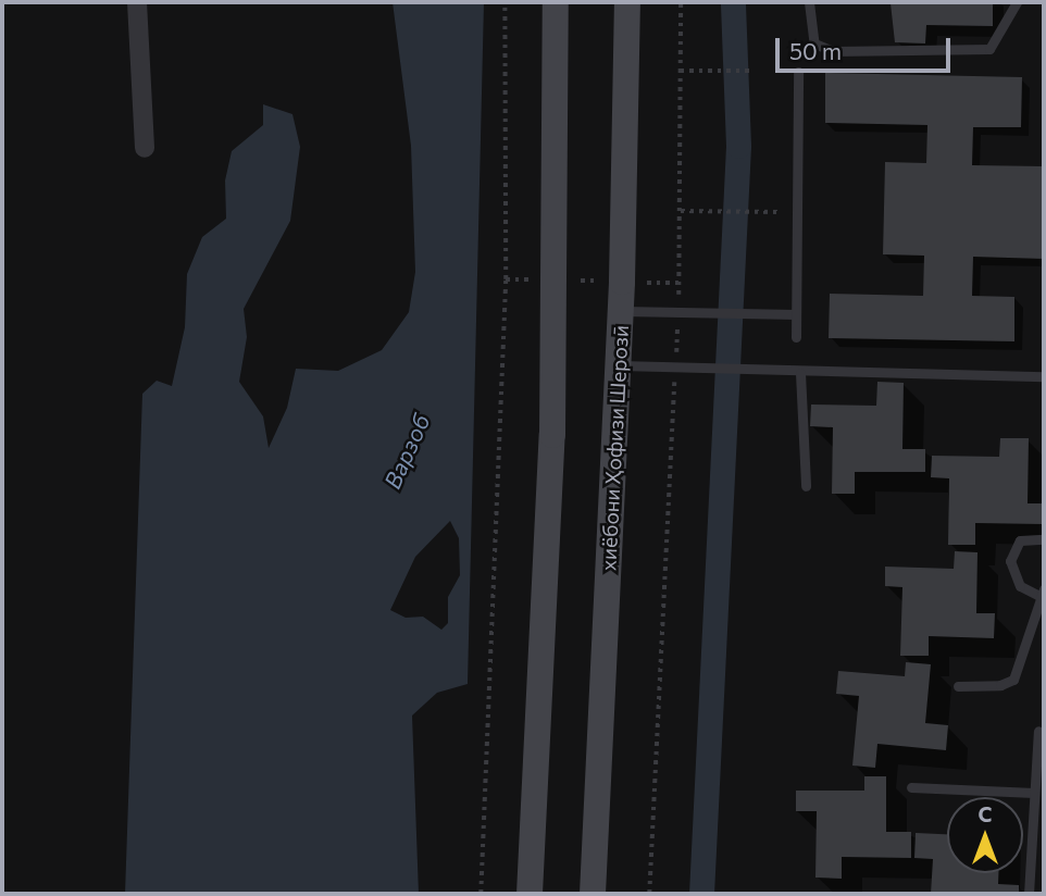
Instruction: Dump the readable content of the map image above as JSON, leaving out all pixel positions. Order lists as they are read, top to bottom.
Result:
{
  "streets": {
    "main road": ["хиёбони Ҳофизи Шерозӣ"]
  },
  "water": ["Варзоб"],
  "scale_bar": "50 m",
  "north": "top"
}
